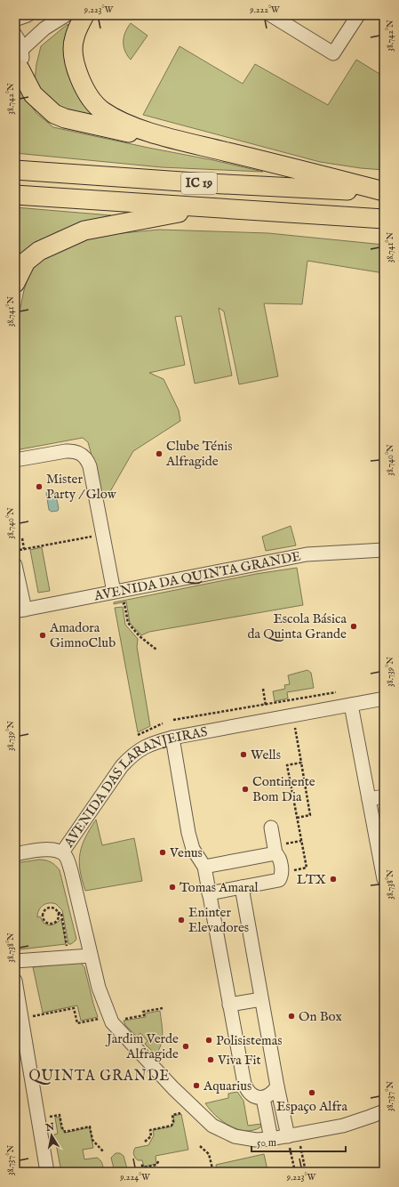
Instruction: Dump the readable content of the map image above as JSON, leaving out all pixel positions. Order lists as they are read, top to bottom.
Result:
{
  "streets": {
    "highway": ["IC 19"],
    "street": ["AVENIDA DA QUINTA GRANDE", "AVENIDA DAS LARANJEIRAS"]
  },
  "districts": ["QUINTA GRANDE"],
  "places": [
    "Clube Ténis Alfragide",
    "Mister Party / Glow",
    "Escola Básica da Quinta Grande",
    "Amadora GimnoClub",
    "Wells",
    "Continente Bom Dia",
    "Venus",
    "LTX",
    "Tomas Amaral",
    "Eninter Elevadores",
    "On Box",
    "Polisistemas",
    "Jardim Verde Alfragide",
    "Viva Fit",
    "Aquarius",
    "Espaço Alfra"
  ],
  "scale_bar": "50 m",
  "north": "top",
  "coordinates": [
    "9.223°W",
    "9.222°W",
    "38.742°N",
    "38.741°N",
    "38.740°N",
    "38.739°N",
    "38.738°N",
    "38.737°N",
    "9.224°W"
  ]
}
